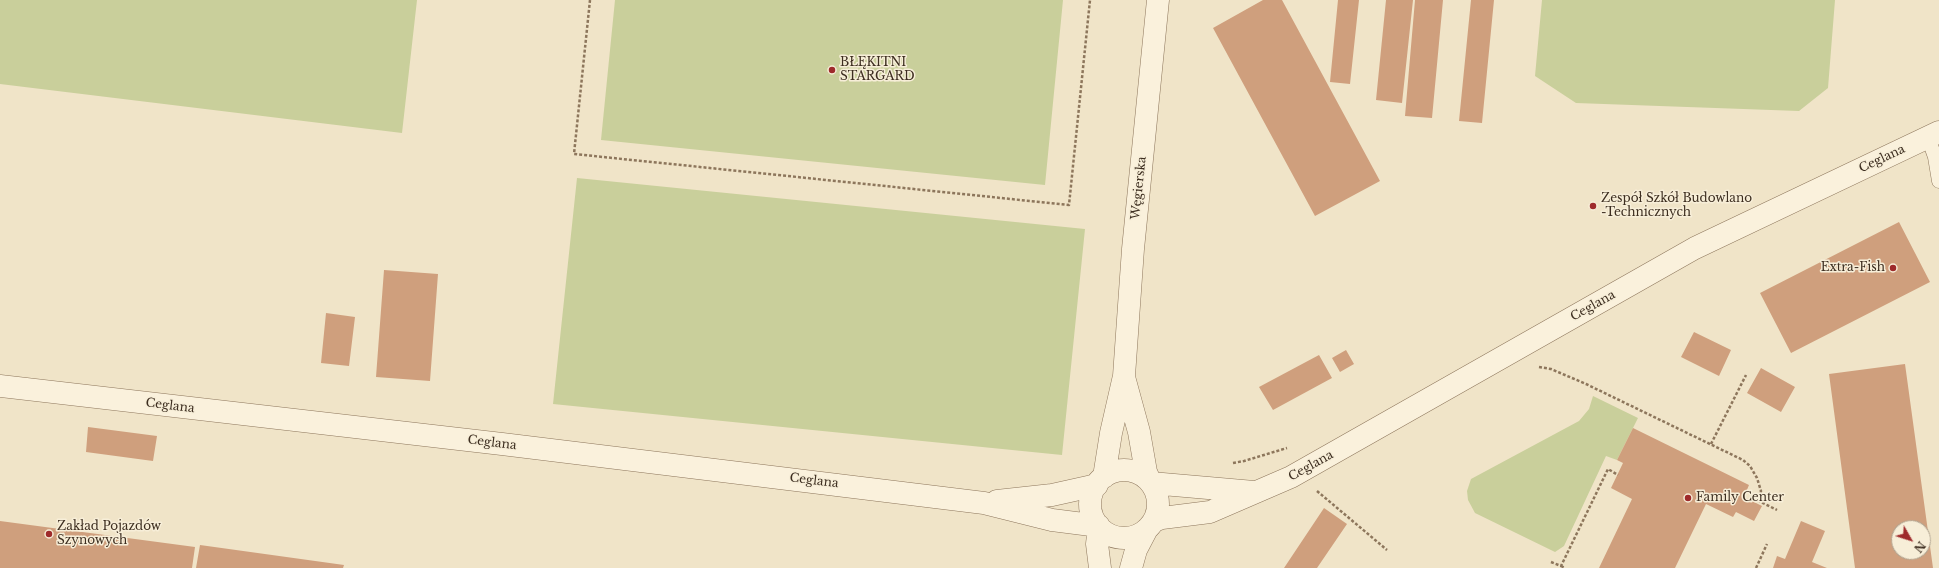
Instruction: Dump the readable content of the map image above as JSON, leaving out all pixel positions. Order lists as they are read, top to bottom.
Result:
{
  "streets": {
    "street": ["Ceglana", "Węgierska"]
  },
  "crossings": [
    ["Ceglana", "Węgierska"]
  ],
  "places": [
    "BŁĘKITNI STARGARD",
    "Zespół Szkół Budowlano -Technicznych",
    "Extra-Fish",
    "Family Center",
    "Zakład Pojazdów Szynowych"
  ],
  "north": "bottom right"
}
